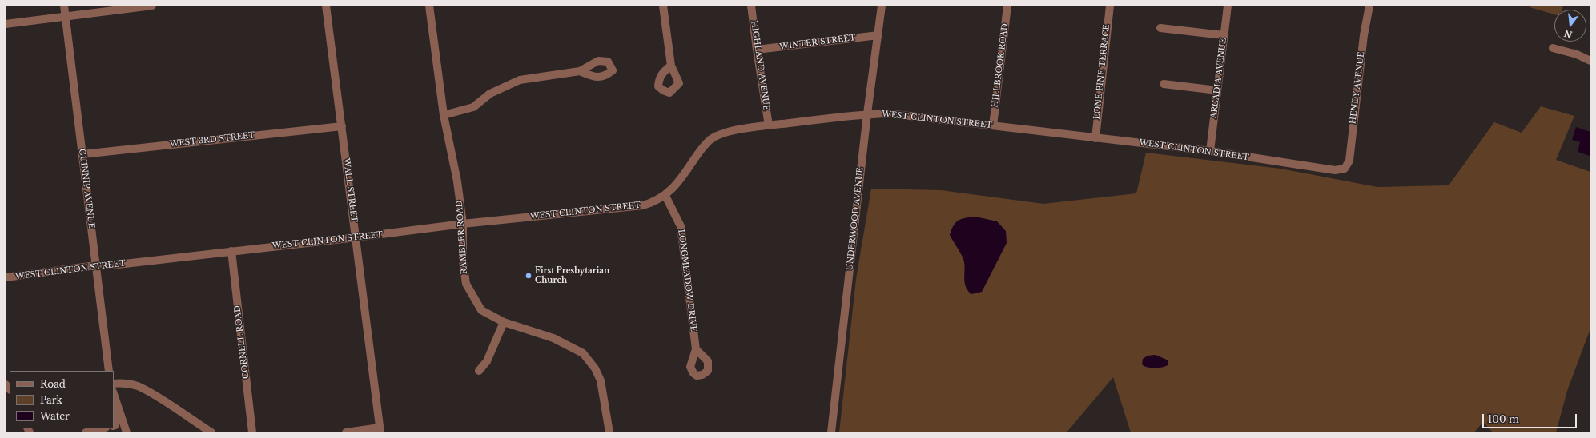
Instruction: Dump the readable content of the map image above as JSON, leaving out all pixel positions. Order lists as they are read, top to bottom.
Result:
{
  "streets": {
    "street": [
      "WINTER STREET",
      "HIGHLAND AVENUE",
      "HILLBROOK ROAD",
      "LONE PINE TERRACE",
      "ARCADIA AVENUE",
      "HENDY AVENUE",
      "WEST CLINTON STREET",
      "WEST 3RD STREET",
      "GUINNIP AVENUE",
      "WALL STREET",
      "UNDERWOOD AVENUE",
      "RAMBLER ROAD",
      "LONGMEADOW DRIVE",
      "CORNELL ROAD"
    ]
  },
  "crossings": [
    ["WINTER STREET", "HIGHLAND AVENUE"],
    ["WINTER STREET", "UNDERWOOD AVENUE"],
    ["HIGHLAND AVENUE", "WEST CLINTON STREET"],
    ["HILLBROOK ROAD", "WEST CLINTON STREET"],
    ["LONE PINE TERRACE", "WEST CLINTON STREET"],
    ["ARCADIA AVENUE", "WEST CLINTON STREET"],
    ["HENDY AVENUE", "WEST CLINTON STREET"],
    ["WEST CLINTON STREET", "GUINNIP AVENUE"],
    ["WEST CLINTON STREET", "WALL STREET"],
    ["WEST CLINTON STREET", "UNDERWOOD AVENUE"],
    ["WEST CLINTON STREET", "RAMBLER ROAD"],
    ["WEST CLINTON STREET", "LONGMEADOW DRIVE"],
    ["WEST CLINTON STREET", "CORNELL ROAD"],
    ["WEST 3RD STREET", "GUINNIP AVENUE"],
    ["WEST 3RD STREET", "WALL STREET"]
  ],
  "places": ["First Presbytarian Church"],
  "legend": ["Road", "Park", "Water"],
  "scale_bar": "100 m",
  "north": "bottom"
}
